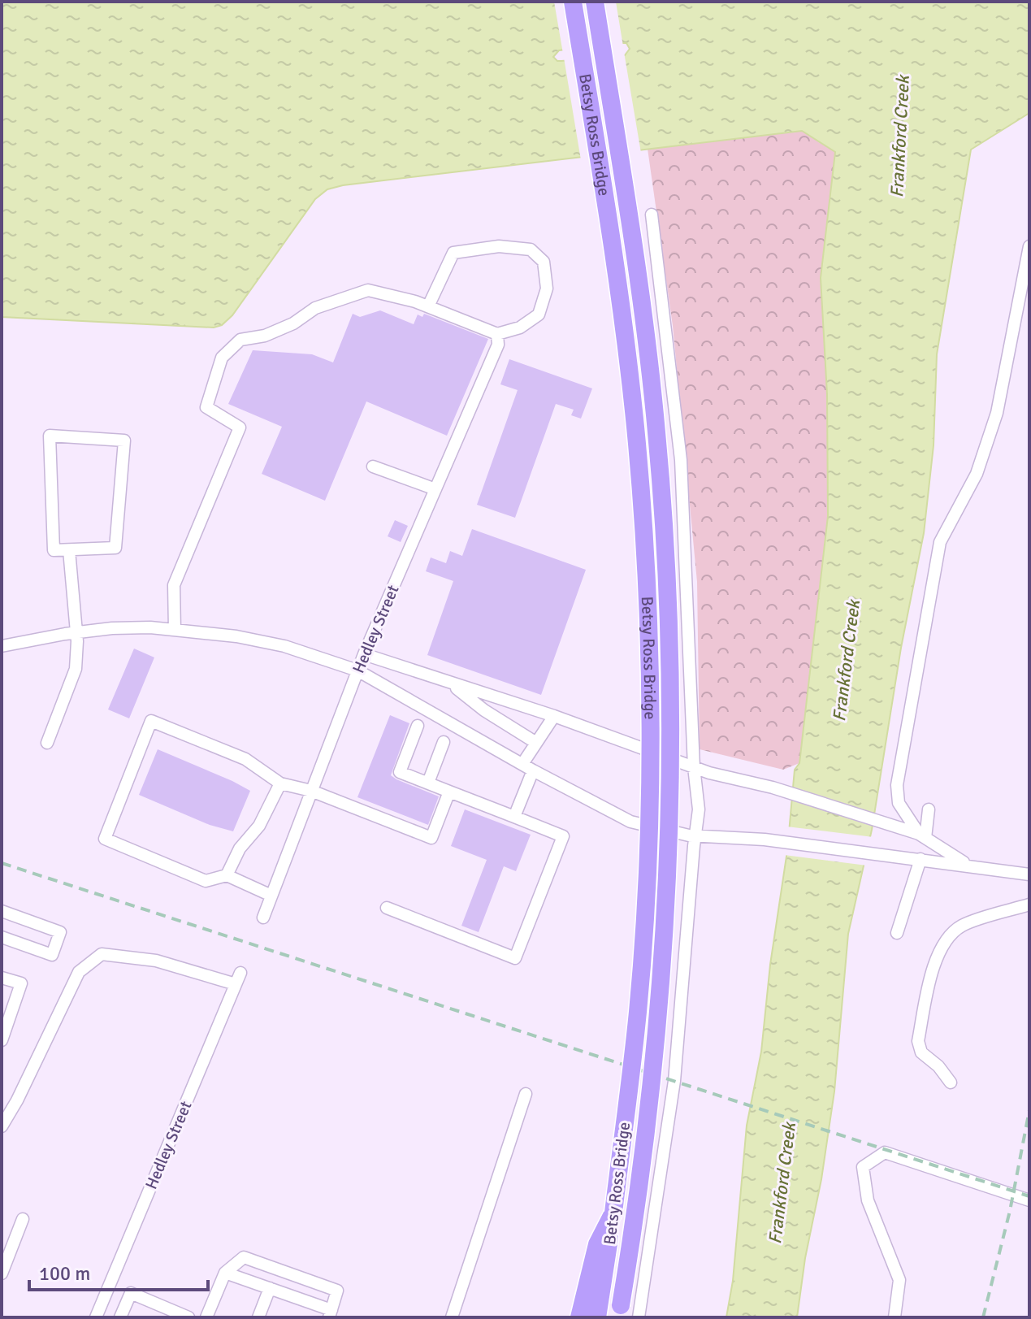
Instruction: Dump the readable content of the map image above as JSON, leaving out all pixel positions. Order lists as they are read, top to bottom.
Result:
{
  "streets": {
    "highway": ["Betsy Ross Bridge"],
    "street": ["Hedley Street"]
  },
  "water": ["Frankford Creek"],
  "scale_bar": "100 m"
}
